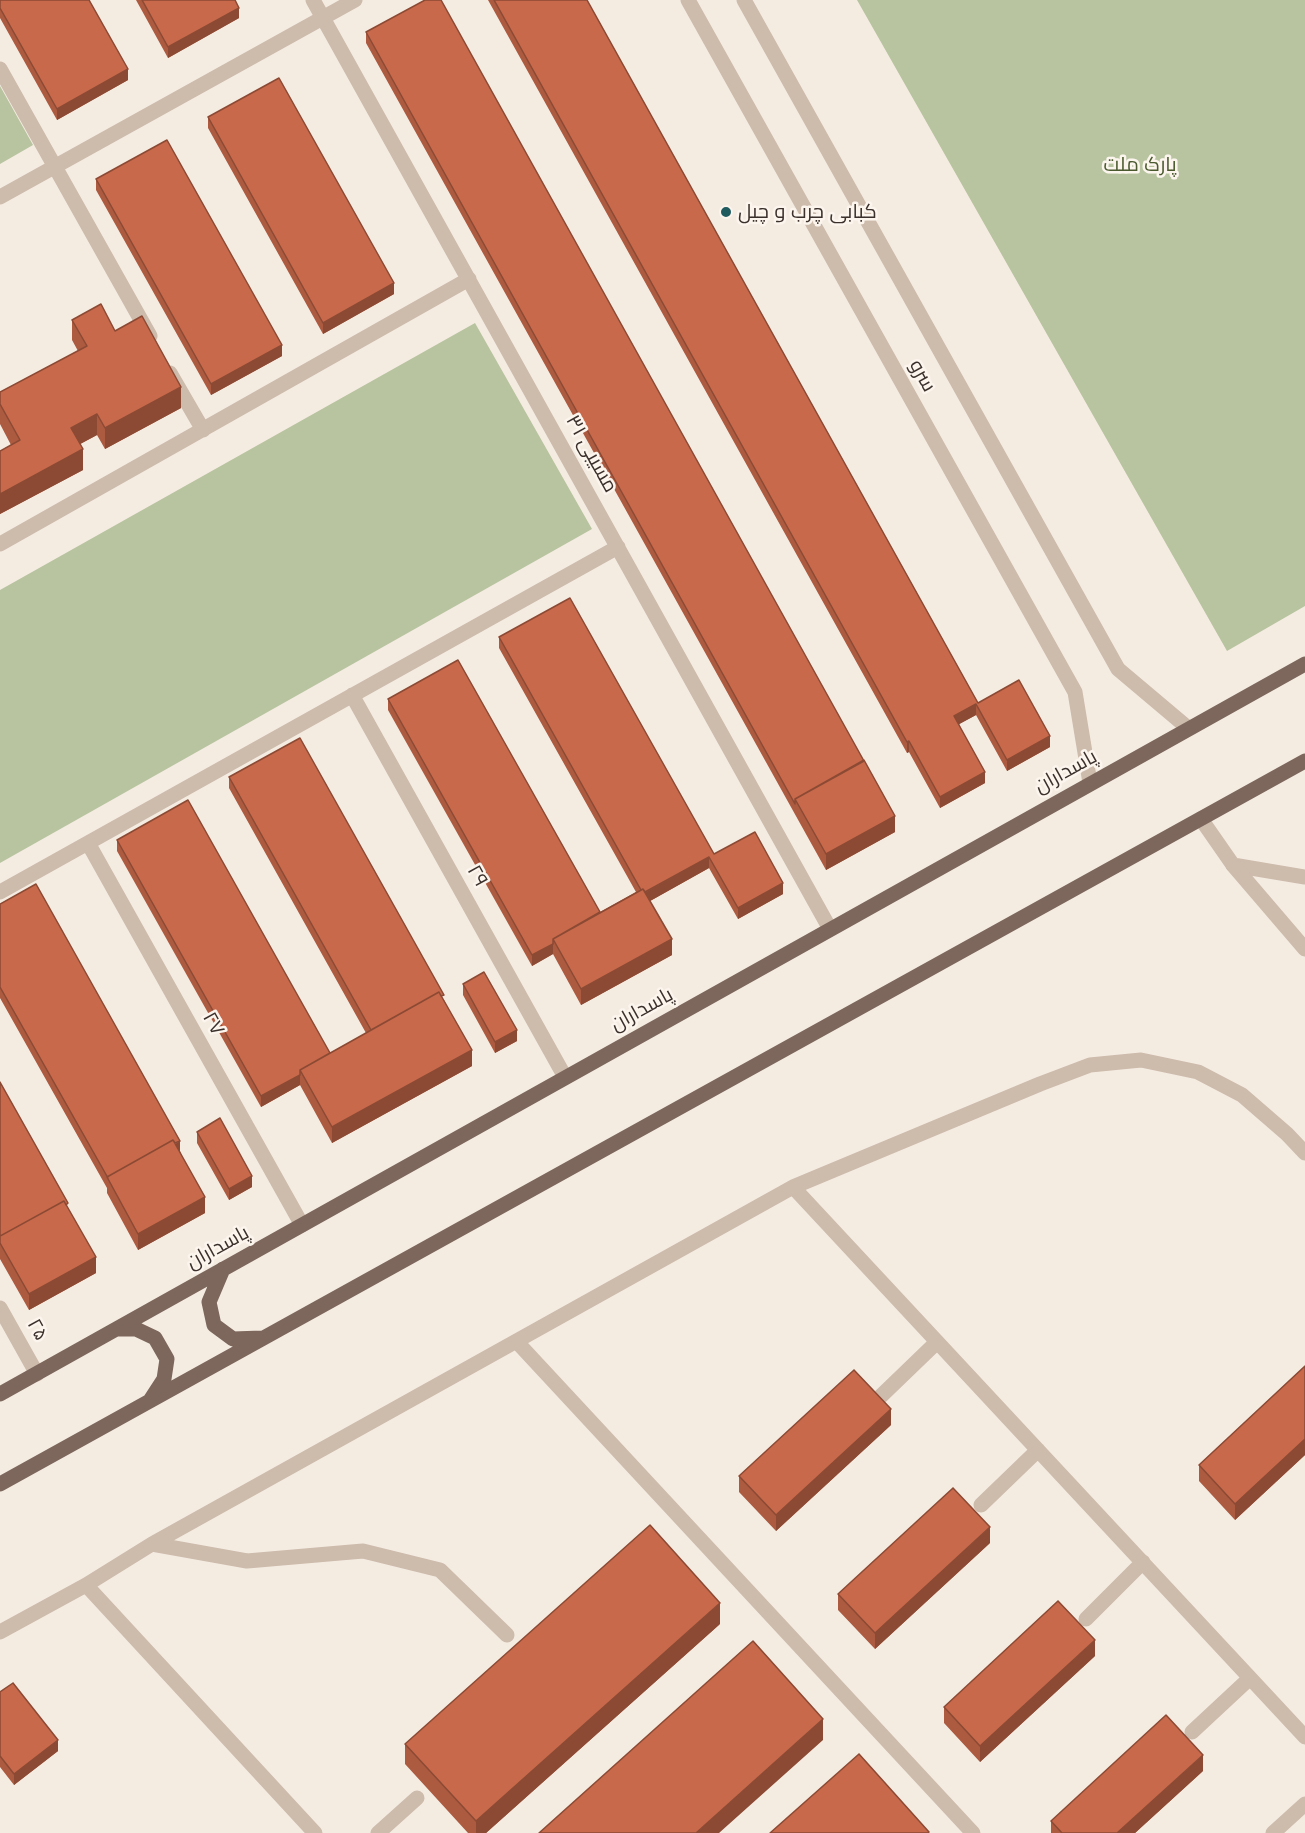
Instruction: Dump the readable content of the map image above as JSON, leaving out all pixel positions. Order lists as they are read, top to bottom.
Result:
{
  "streets": {
    "main road": ["پاسداران"],
    "street": [
      "سرو",
      "۳۱ مسیبی",
      "۲۹",
      "۲۷",
      "۲۵"
    ]
  },
  "crossings": [
    ["سرو", "پاسداران"],
    ["۳۱ مسیبی", "پاسداران"],
    ["پاسداران", "۲۹"],
    ["پاسداران", "۲۷"],
    ["پاسداران", "۲۵"]
  ],
  "parks": ["پارک ملت"],
  "places": ["کبابی چرب و چیل"]
}
